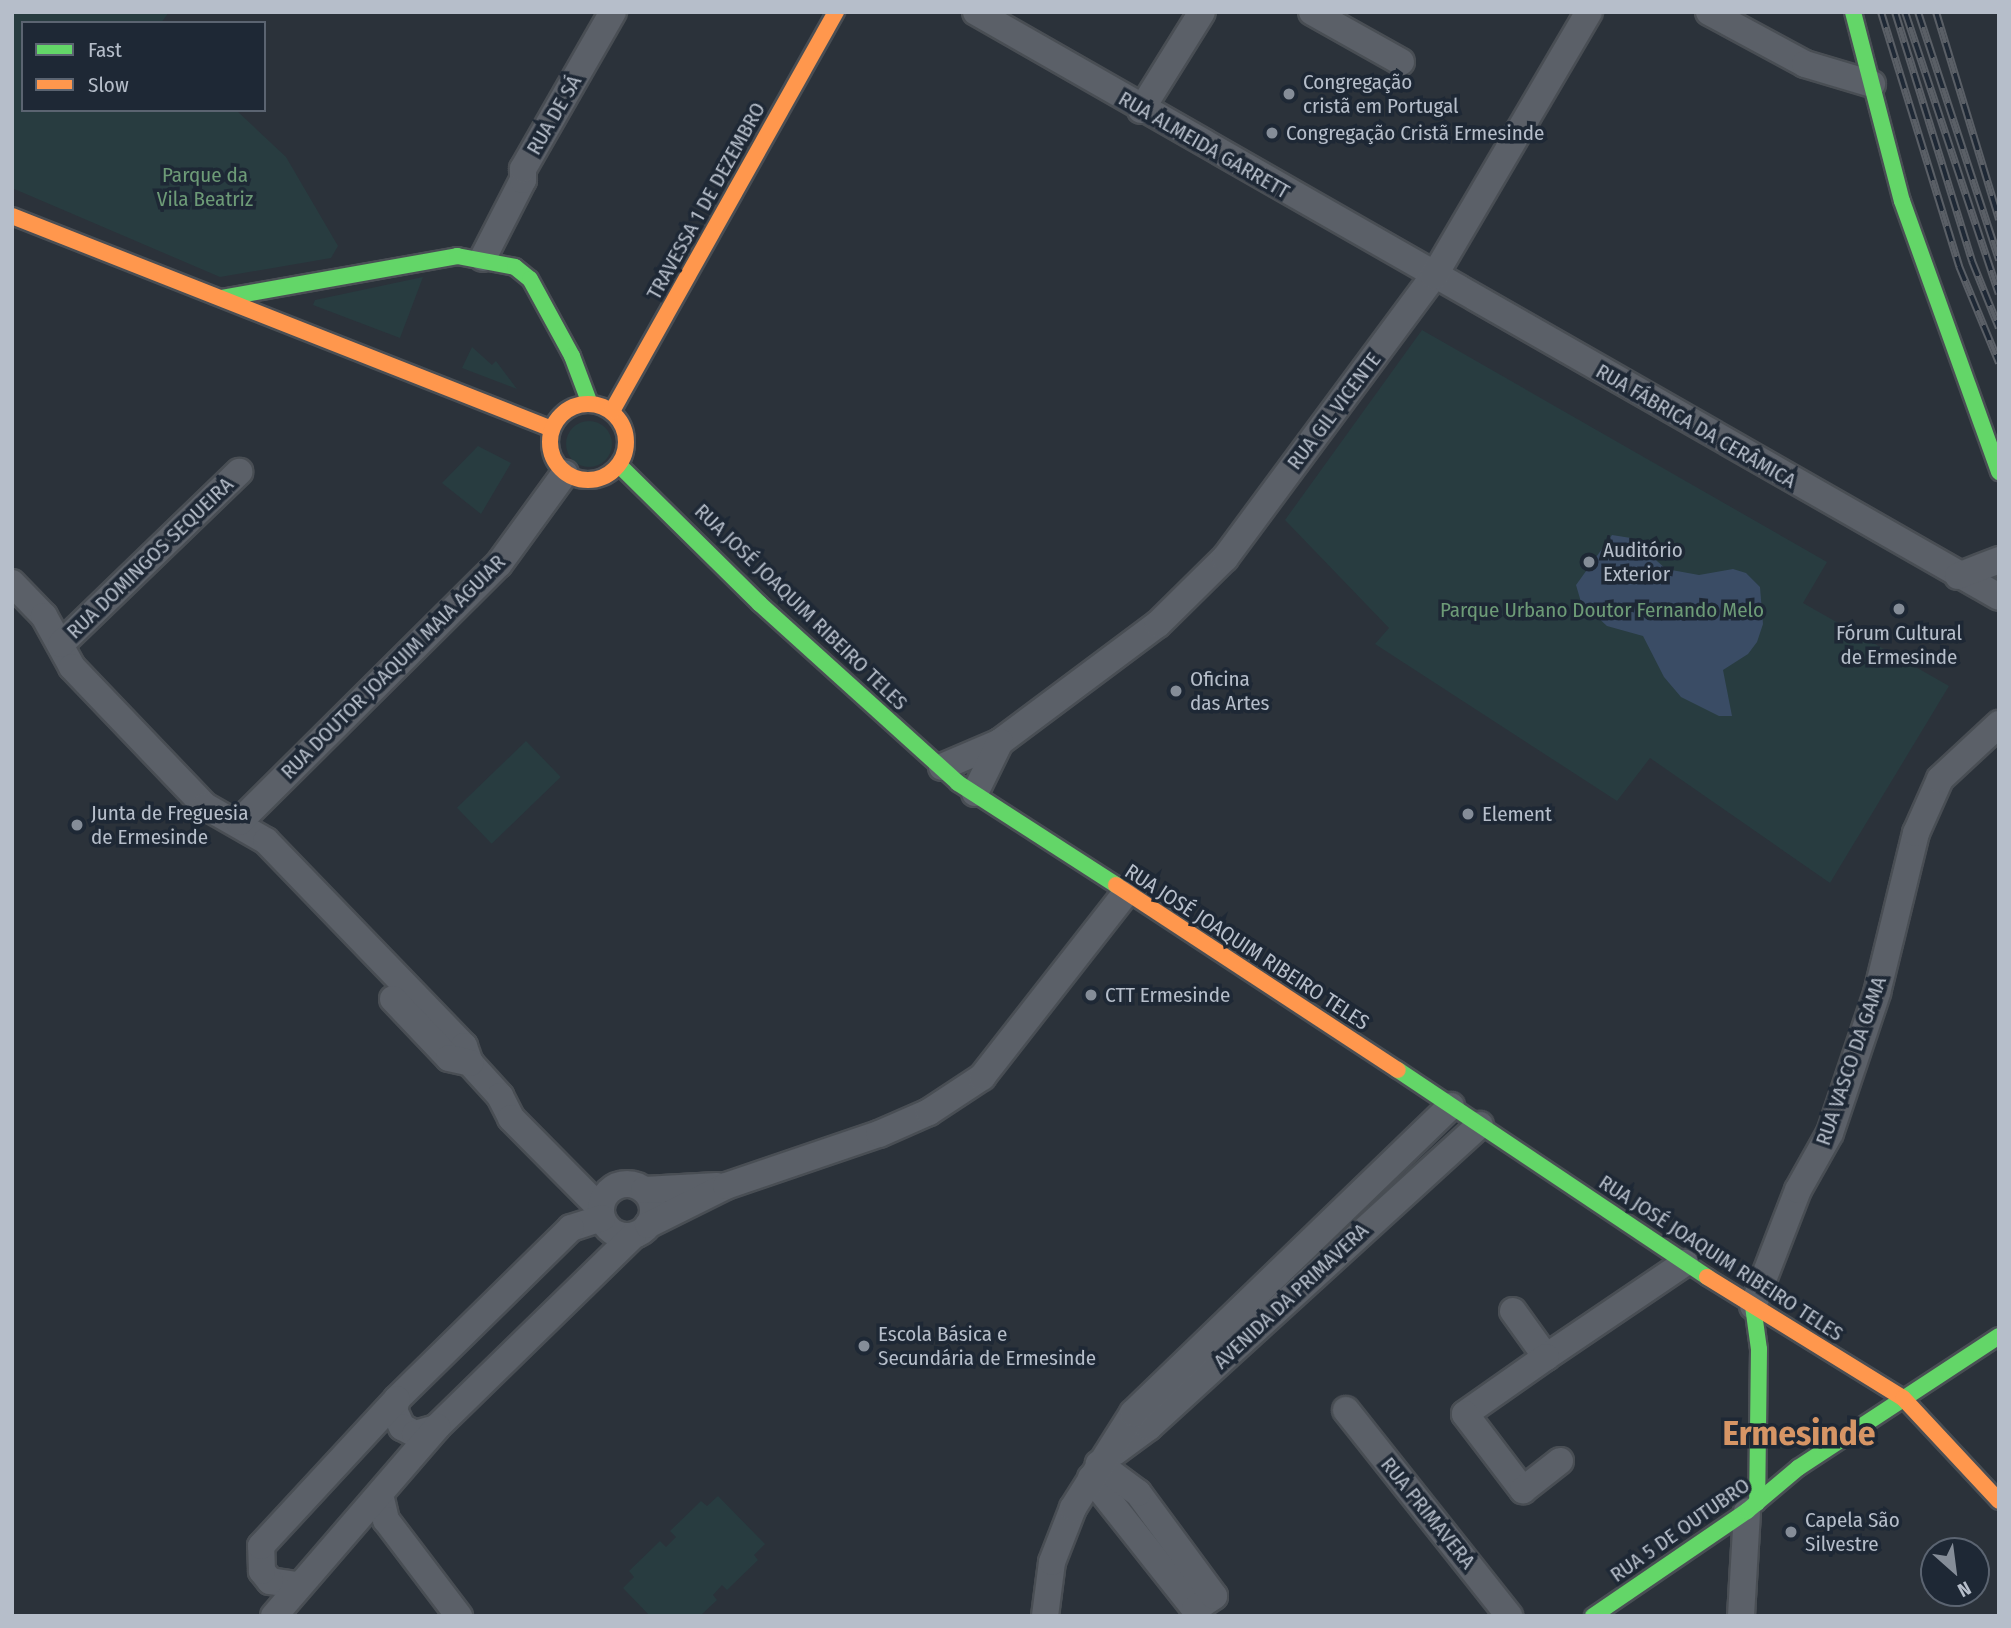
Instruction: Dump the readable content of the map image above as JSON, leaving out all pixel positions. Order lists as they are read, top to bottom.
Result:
{
  "streets": {
    "main road": [
      "TRAVESSA 1 DE DEZEMBRO",
      "RUA JOSÉ JOAQUIM RIBEIRO TELES",
      "RUA VASCO DA GAMA",
      "RUA 5 DE OUTUBRO"
    ],
    "street": [
      "RUA DE SÁ",
      "RUA ALMEIDA GARRETT",
      "RUA GIL VICENTE",
      "RUA FÁBRICA DA CERÂMICA",
      "RUA DOMINGOS SEQUEIRA",
      "RUA DOUTOR JOAQUIM MAIA AGUIAR",
      "AVENIDA DA PRIMAVERA",
      "RUA PRIMAVERA"
    ]
  },
  "crossings": [
    ["RUA ALMEIDA GARRETT", "RUA GIL VICENTE"],
    ["RUA ALMEIDA GARRETT", "RUA FÁBRICA DA CERÂMICA"],
    ["TRAVESSA 1 DE DEZEMBRO", "RUA JOSÉ JOAQUIM RIBEIRO TELES"],
    ["TRAVESSA 1 DE DEZEMBRO", "RUA DOUTOR JOAQUIM MAIA AGUIAR"],
    ["RUA GIL VICENTE", "RUA FÁBRICA DA CERÂMICA"],
    ["RUA GIL VICENTE", "RUA JOSÉ JOAQUIM RIBEIRO TELES"],
    ["RUA JOSÉ JOAQUIM RIBEIRO TELES", "RUA DOUTOR JOAQUIM MAIA AGUIAR"],
    ["RUA JOSÉ JOAQUIM RIBEIRO TELES", "RUA VASCO DA GAMA"],
    ["RUA JOSÉ JOAQUIM RIBEIRO TELES", "AVENIDA DA PRIMAVERA"],
    ["RUA JOSÉ JOAQUIM RIBEIRO TELES", "RUA 5 DE OUTUBRO"],
    ["RUA VASCO DA GAMA", "RUA 5 DE OUTUBRO"]
  ],
  "districts": ["Ermesinde"],
  "parks": ["Parque da Vila Beatriz", "Parque Urbano Doutor Fernando Melo"],
  "places": [
    "Congregação cristã em Portugal",
    "Congregação Cristã Ermesinde",
    "Auditório Exterior",
    "Fórum Cultural de Ermesinde",
    "Oficina das Artes",
    "Element",
    "Junta de Freguesia de Ermesinde",
    "CTT Ermesinde",
    "Escola Básica e Secundária de Ermesinde",
    "Capela São Silvestre"
  ],
  "legend": ["Fast", "Slow"],
  "north": "bottom right"
}
